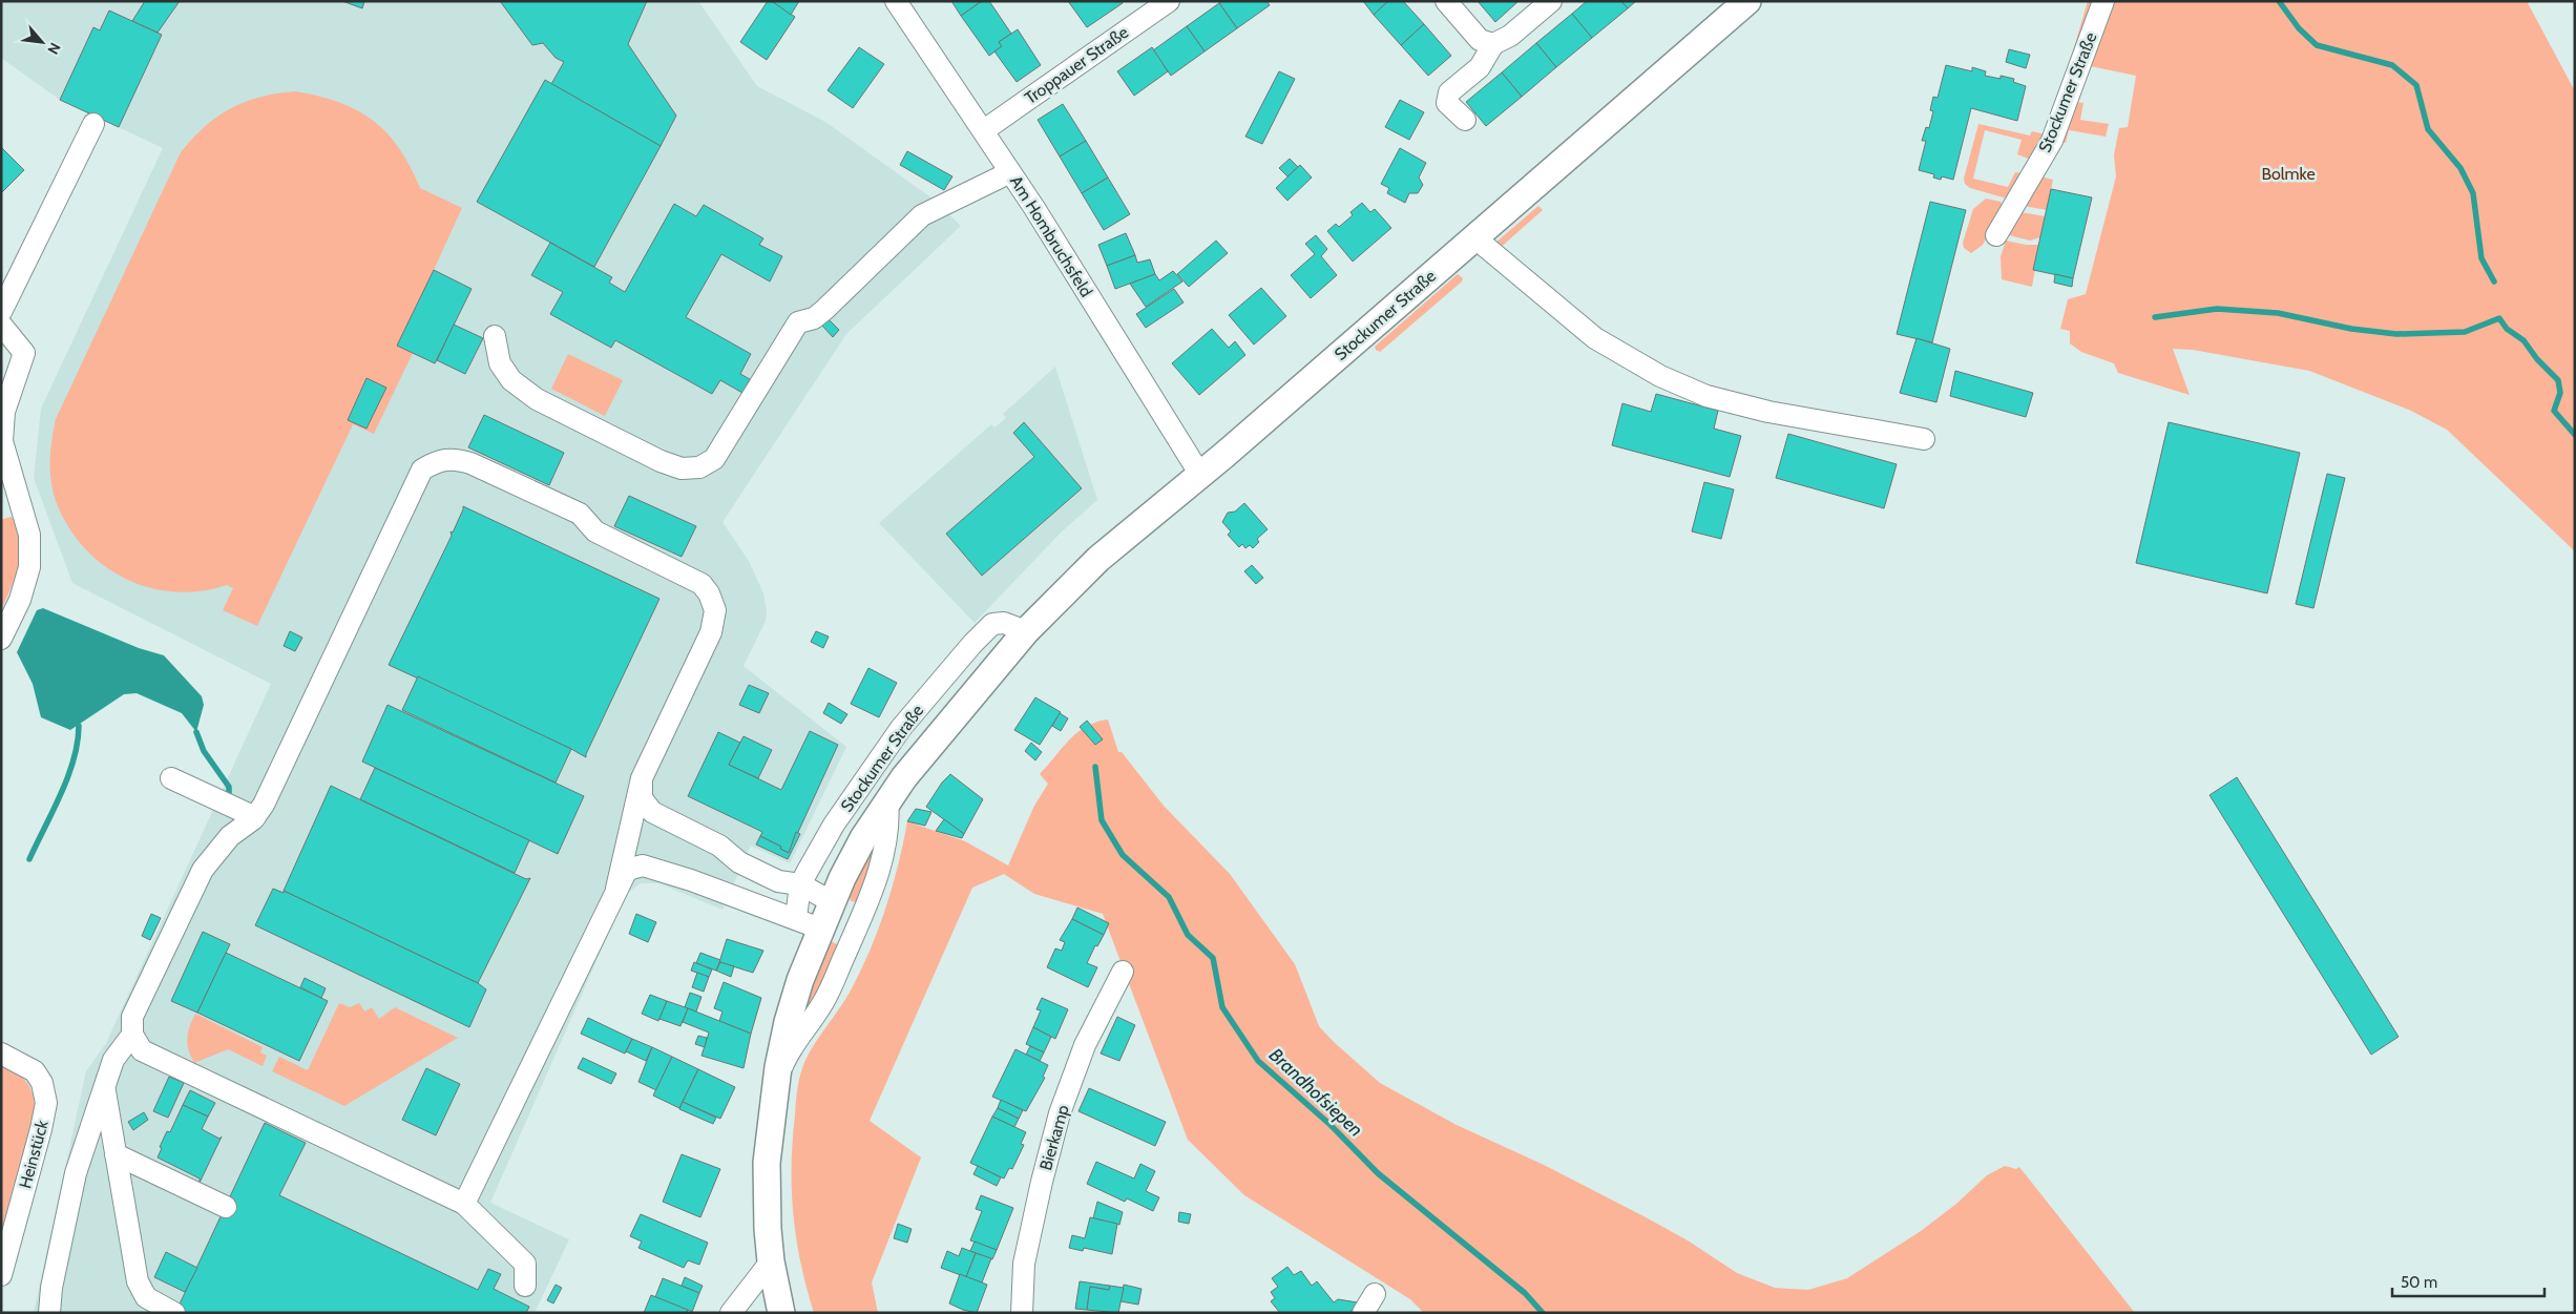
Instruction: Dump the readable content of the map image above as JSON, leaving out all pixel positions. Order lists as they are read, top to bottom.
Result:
{
  "streets": {
    "main road": ["Stockumer Straße"],
    "street": [
      "Troppauer Straße",
      "Am Hombruchsfeld",
      "Bierkamp",
      "Heinstück"
    ]
  },
  "crossings": [
    ["Troppauer Straße", "Am Hombruchsfeld"],
    ["Stockumer Straße", "Am Hombruchsfeld"]
  ],
  "water": ["Brandhofsiepen"],
  "parks": ["Bolmke"],
  "scale_bar": "50 m",
  "north": "bottom right"
}
